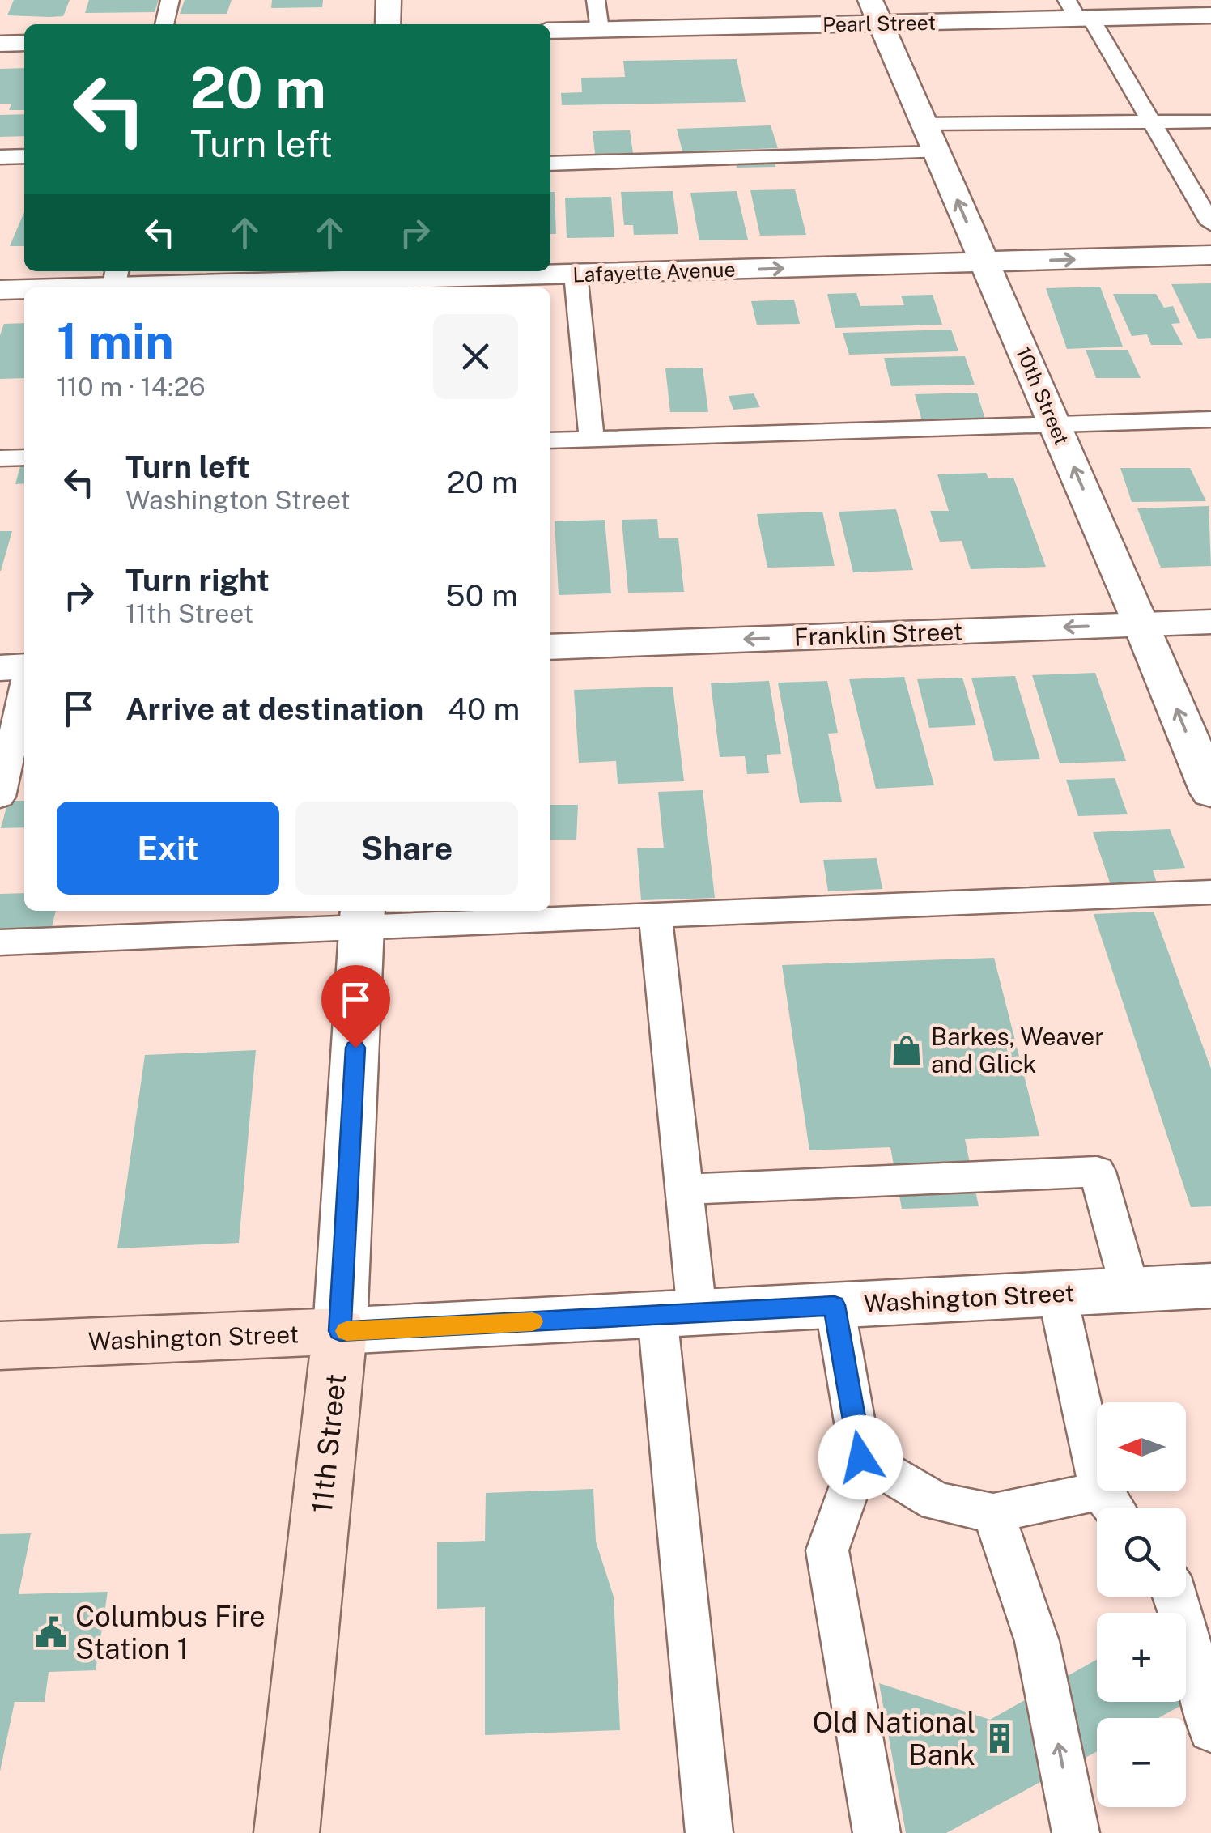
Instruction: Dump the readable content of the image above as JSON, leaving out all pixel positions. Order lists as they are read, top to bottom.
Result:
{
  "streets": {
    "main road": ["Washington Street", "11th Street"],
    "street": [
      "Pearl Street",
      "Lafayette Avenue",
      "10th Street",
      "Franklin Street"
    ]
  },
  "crossings": [
    ["Pearl Street", "10th Street"],
    ["Lafayette Avenue", "10th Street"],
    ["10th Street", "Franklin Street"],
    ["Washington Street", "11th Street"]
  ],
  "one_way": ["Lafayette Avenue", "10th Street", "Franklin Street"],
  "places": {
    "shop": ["Barkes, Weaver and Glick"],
    "public building": ["Columbus Fire Station 1"],
    "building": ["Old National Bank"]
  },
  "north": "left",
  "page": {
    "turn": ["20 m", "Turn left"],
    "heading": ["1 min", "110 m · 14:26"],
    "list": [
      {
        "name": "Turn left",
        "note": "Washington Street",
        "value": "20 m"
      },
      {
        "name": "Turn right",
        "note": "11th Street",
        "value": "50 m"
      },
      {
        "name": "Arrive at destination",
        "value": "40 m"
      }
    ],
    "buttons": ["Exit", "Share"],
    "map_buttons": ["+", "−"]
  }
}
